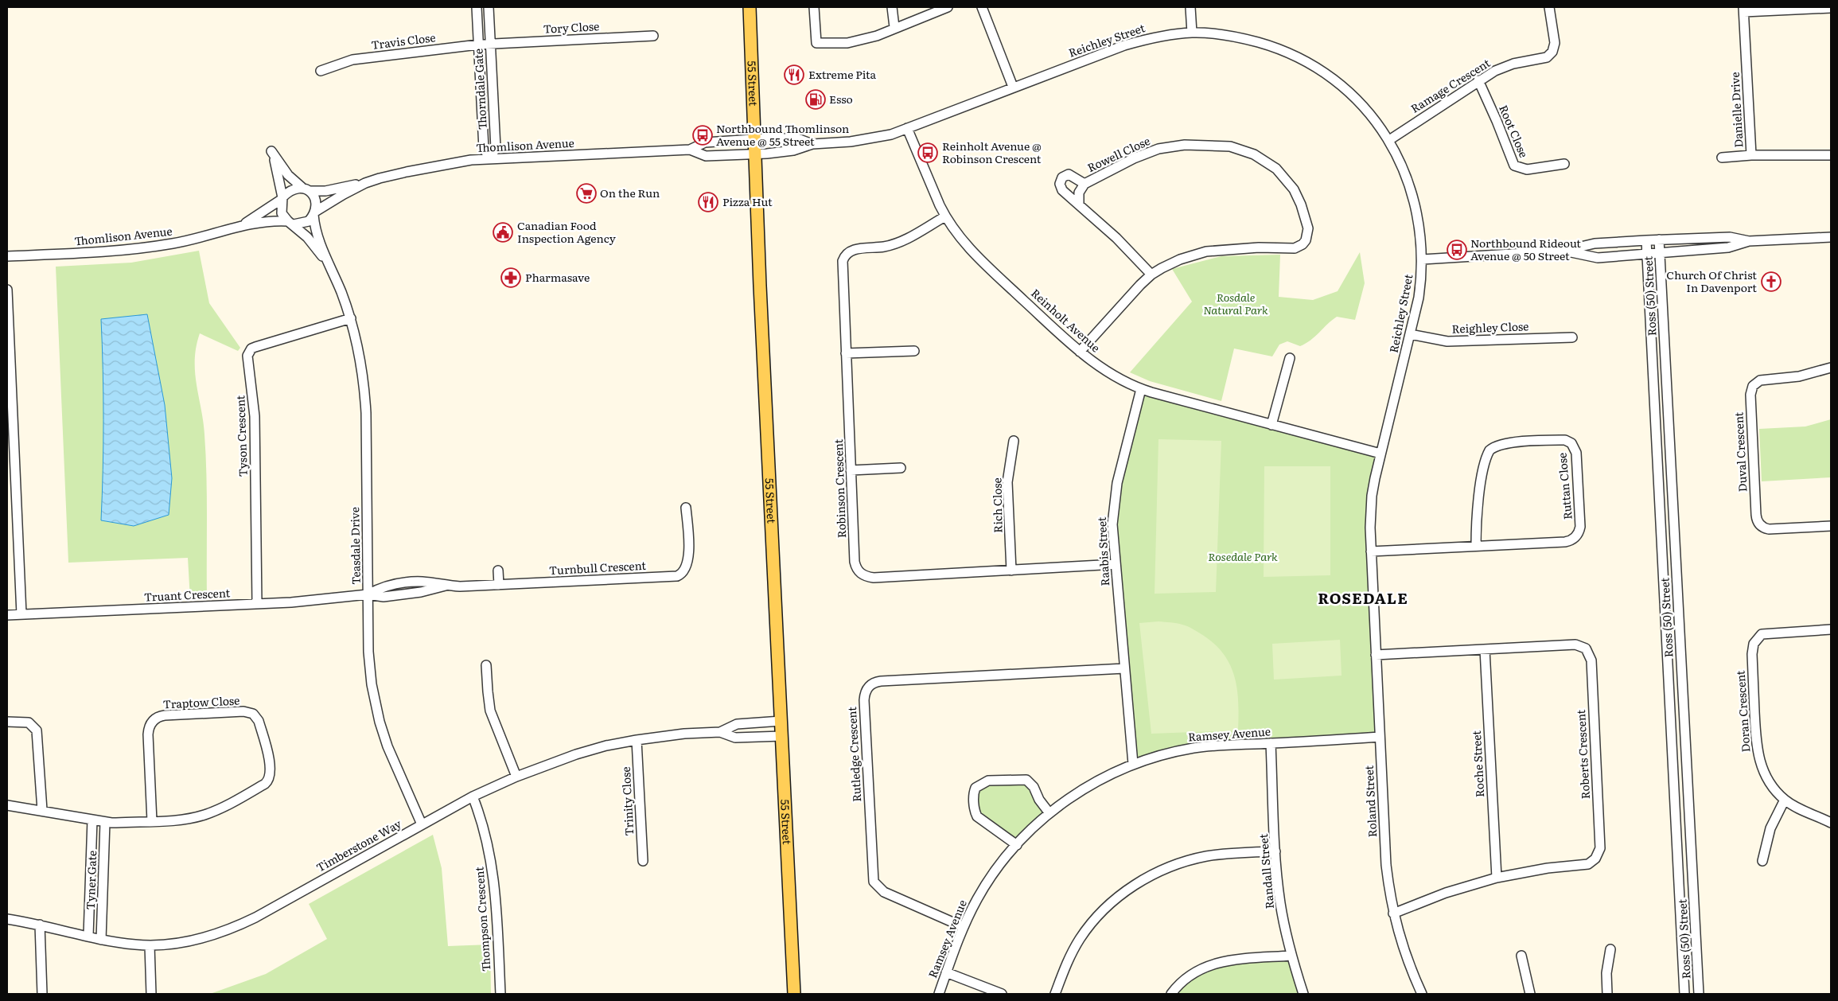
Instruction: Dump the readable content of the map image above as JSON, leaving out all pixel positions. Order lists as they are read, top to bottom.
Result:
{
  "streets": {
    "main road": ["55 Street"],
    "street": [
      "Tory Close",
      "Reichley Street",
      "Travis Close",
      "Ramage Crescent",
      "Thorndale Gate",
      "Danielle Drive",
      "Root Close",
      "Thomlison Avenue",
      "Rowell Close",
      "Ross (50) Street",
      "Reinholt Avenue",
      "Reighley Close",
      "Tyson Crescent",
      "Duval Crescent",
      "Ruttan Close",
      "Robinson Crescent",
      "Rich Close",
      "Teasdale Drive",
      "Raabis Street",
      "Turnbull Crescent",
      "Truant Crescent",
      "Traptow Close",
      "Doran Crescent",
      "Ramsey Avenue",
      "Rutledge Crescent",
      "Roberts Crescent",
      "Roche Street",
      "Trinity Close",
      "Roland Street",
      "Timberstone Way",
      "Randall Street",
      "Tyner Gate",
      "Thompson Crescent"
    ]
  },
  "crossings": [
    ["Tory Close", "Travis Close"],
    ["Tory Close", "Thorndale Gate"],
    ["Reichley Street", "55 Street"],
    ["Reichley Street", "Ramage Crescent"],
    ["Reichley Street", "Thomlison Avenue"],
    ["Reichley Street", "Reinholt Avenue"],
    ["Reichley Street", "Reighley Close"],
    ["Reichley Street", "Ruttan Close"],
    ["Reichley Street", "Roland Street"],
    ["Travis Close", "Thorndale Gate"],
    ["55 Street", "Thomlison Avenue"],
    ["55 Street", "Timberstone Way"],
    ["Ramage Crescent", "Root Close"],
    ["Thorndale Gate", "Thomlison Avenue"],
    ["Thomlison Avenue", "Teasdale Drive"],
    ["Rowell Close", "Reinholt Avenue"],
    ["Reinholt Avenue", "Robinson Crescent"],
    ["Reinholt Avenue", "Raabis Street"],
    ["Tyson Crescent", "Teasdale Drive"],
    ["Tyson Crescent", "Truant Crescent"],
    ["Robinson Crescent", "Rich Close"],
    ["Robinson Crescent", "Raabis Street"],
    ["Teasdale Drive", "Turnbull Crescent"],
    ["Teasdale Drive", "Truant Crescent"],
    ["Teasdale Drive", "Timberstone Way"],
    ["Raabis Street", "Ramsey Avenue"],
    ["Raabis Street", "Rutledge Crescent"],
    ["Turnbull Crescent", "Truant Crescent"],
    ["Traptow Close", "Tyner Gate"],
    ["Ramsey Avenue", "Rutledge Crescent"],
    ["Ramsey Avenue", "Roland Street"],
    ["Ramsey Avenue", "Randall Street"],
    ["Roberts Crescent", "Roche Street"],
    ["Roberts Crescent", "Roland Street"],
    ["Trinity Close", "Timberstone Way"],
    ["Timberstone Way", "Tyner Gate"],
    ["Timberstone Way", "Thompson Crescent"]
  ],
  "districts": ["ROSEDALE"],
  "parks": ["Rosdale Natural Park", "Rosedale Park"],
  "places": {
    "restaurant": ["Extreme Pita", "Pizza Hut"],
    "fuel station": ["Esso"],
    "bus stop": ["Northbound Thomlinson Avenue @ 55 Street", "Reinholt Avenue @ Robinson Crescent", "Northbound Rideout Avenue @ 50 Street"],
    "supermarket": ["On the Run"],
    "public building": ["Canadian Food Inspection Agency"],
    "pharmacy": ["Pharmasave"],
    "church": ["Church Of Christ In Davenport"]
  }
}
